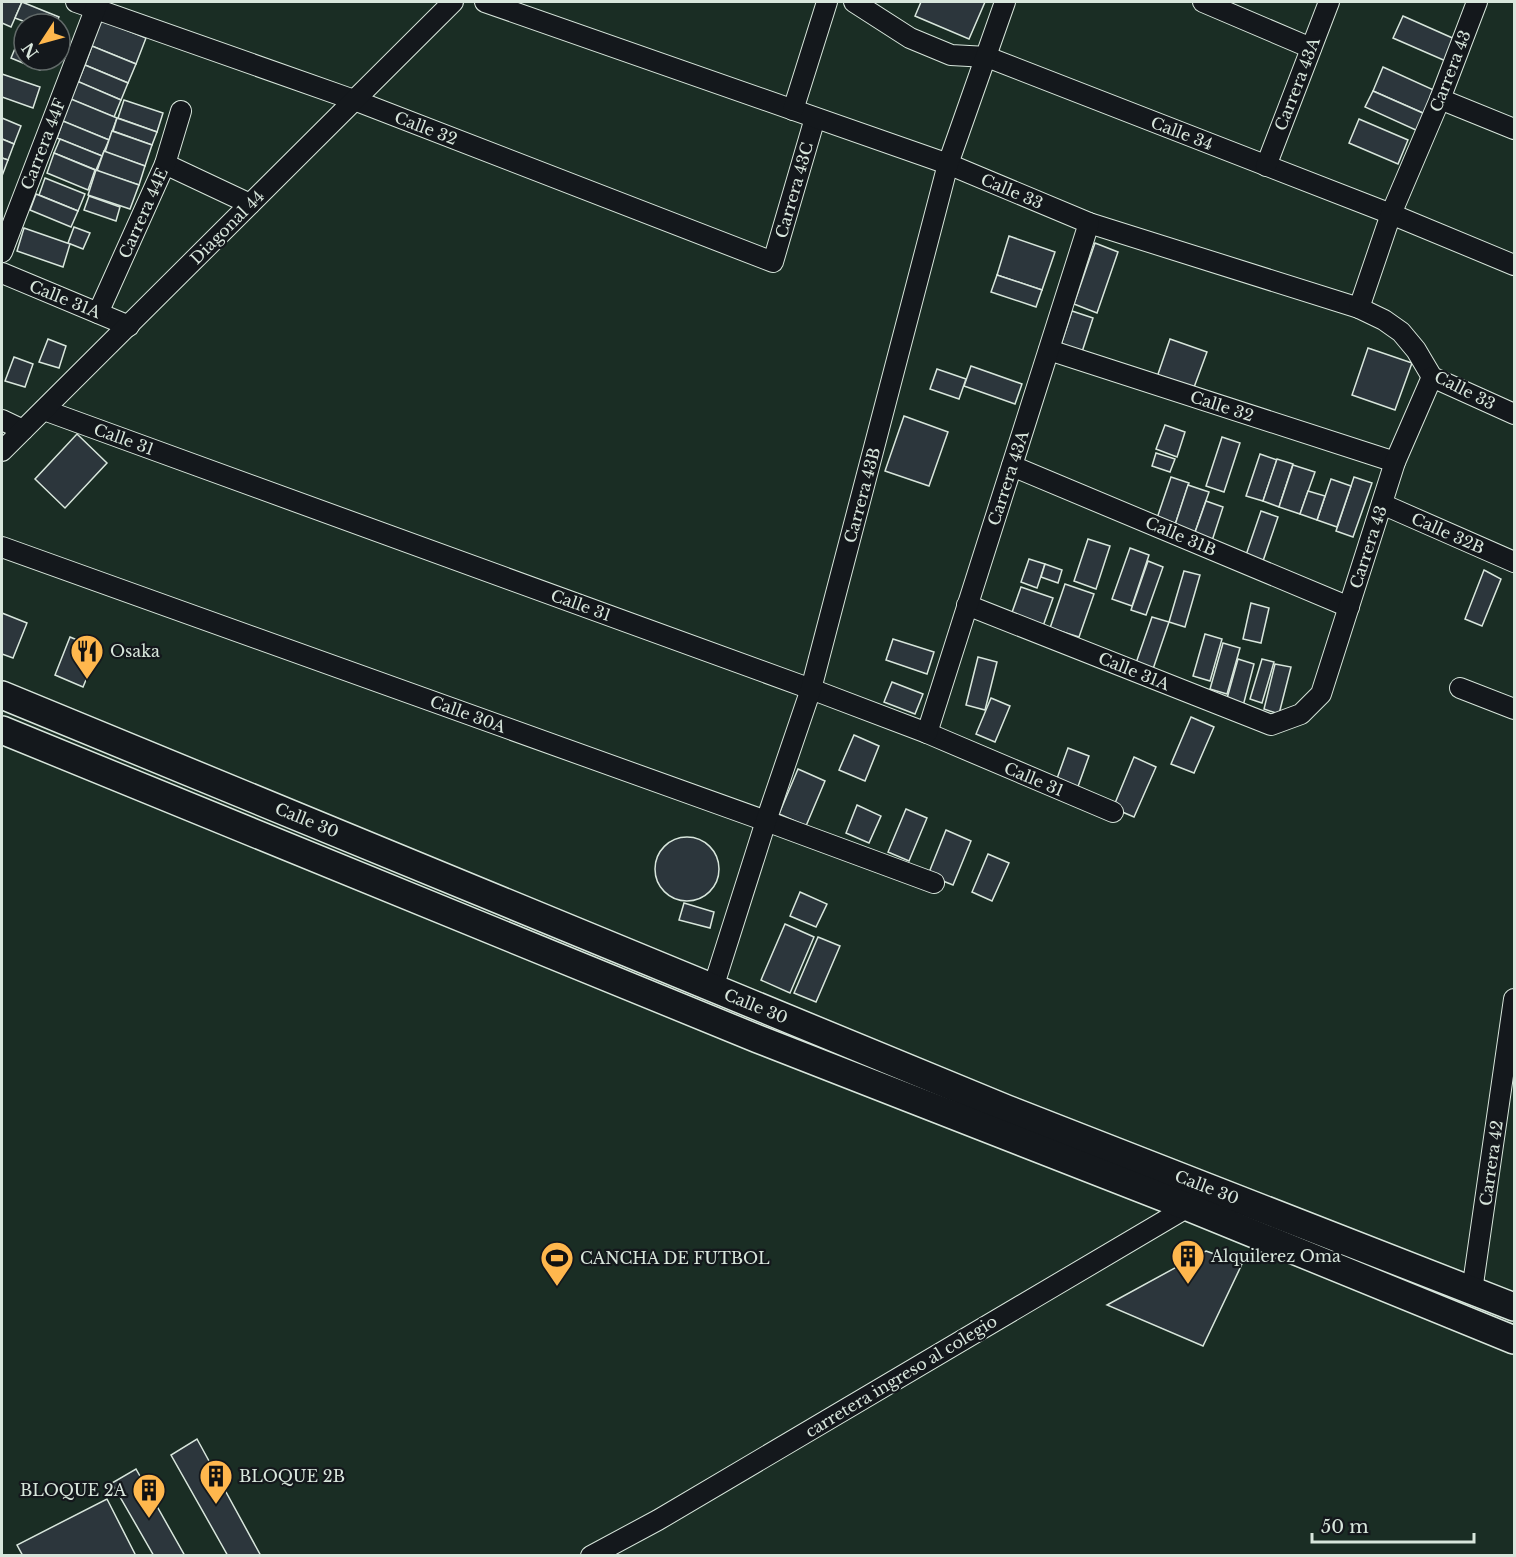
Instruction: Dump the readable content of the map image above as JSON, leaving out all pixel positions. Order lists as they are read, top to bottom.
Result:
{
  "streets": {
    "main road": ["Calle 30"],
    "street": [
      "Carrera 43",
      "Carrera 43A",
      "Calle 32",
      "Calle 34",
      "Carrera 44F",
      "Carrera 43C",
      "Calle 33",
      "Carrera 44E",
      "Diagonal 44",
      "Calle 31A",
      "Calle 31",
      "Carrera 43B",
      "Calle 32B",
      "Calle 31B",
      "Calle 30A",
      "Carrera 42",
      "carretera ingreso al colegio"
    ]
  },
  "crossings": [
    ["Carrera 43", "Calle 32"],
    ["Carrera 43", "Calle 34"],
    ["Carrera 43", "Calle 33"],
    ["Carrera 43", "Calle 31A"],
    ["Carrera 43", "Calle 32B"],
    ["Carrera 43", "Calle 31B"],
    ["Carrera 43A", "Calle 32"],
    ["Carrera 43A", "Calle 34"],
    ["Carrera 43A", "Calle 33"],
    ["Carrera 43A", "Calle 31A"],
    ["Carrera 43A", "Calle 31"],
    ["Carrera 43A", "Calle 31B"],
    ["Calle 32", "Carrera 44F"],
    ["Calle 32", "Carrera 43C"],
    ["Calle 32", "Diagonal 44"],
    ["Calle 34", "Carrera 43B"],
    ["Carrera 43C", "Calle 33"],
    ["Calle 33", "Carrera 43B"],
    ["Carrera 44E", "Calle 31A"],
    ["Diagonal 44", "Calle 31A"],
    ["Diagonal 44", "Calle 31"],
    ["Calle 31", "Carrera 43B"],
    ["Carrera 43B", "Calle 30A"],
    ["Carrera 43B", "Calle 30"],
    ["Calle 30", "Carrera 42"],
    ["Calle 30", "carretera ingreso al colegio"]
  ],
  "places": {
    "restaurant": ["Osaka"],
    "building": ["Alquilerez Oma", "BLOQUE 2B", "BLOQUE 2A"],
    "sports": ["CANCHA DE FUTBOL"]
  },
  "scale_bar": "50 m",
  "north": "bottom left"
}
